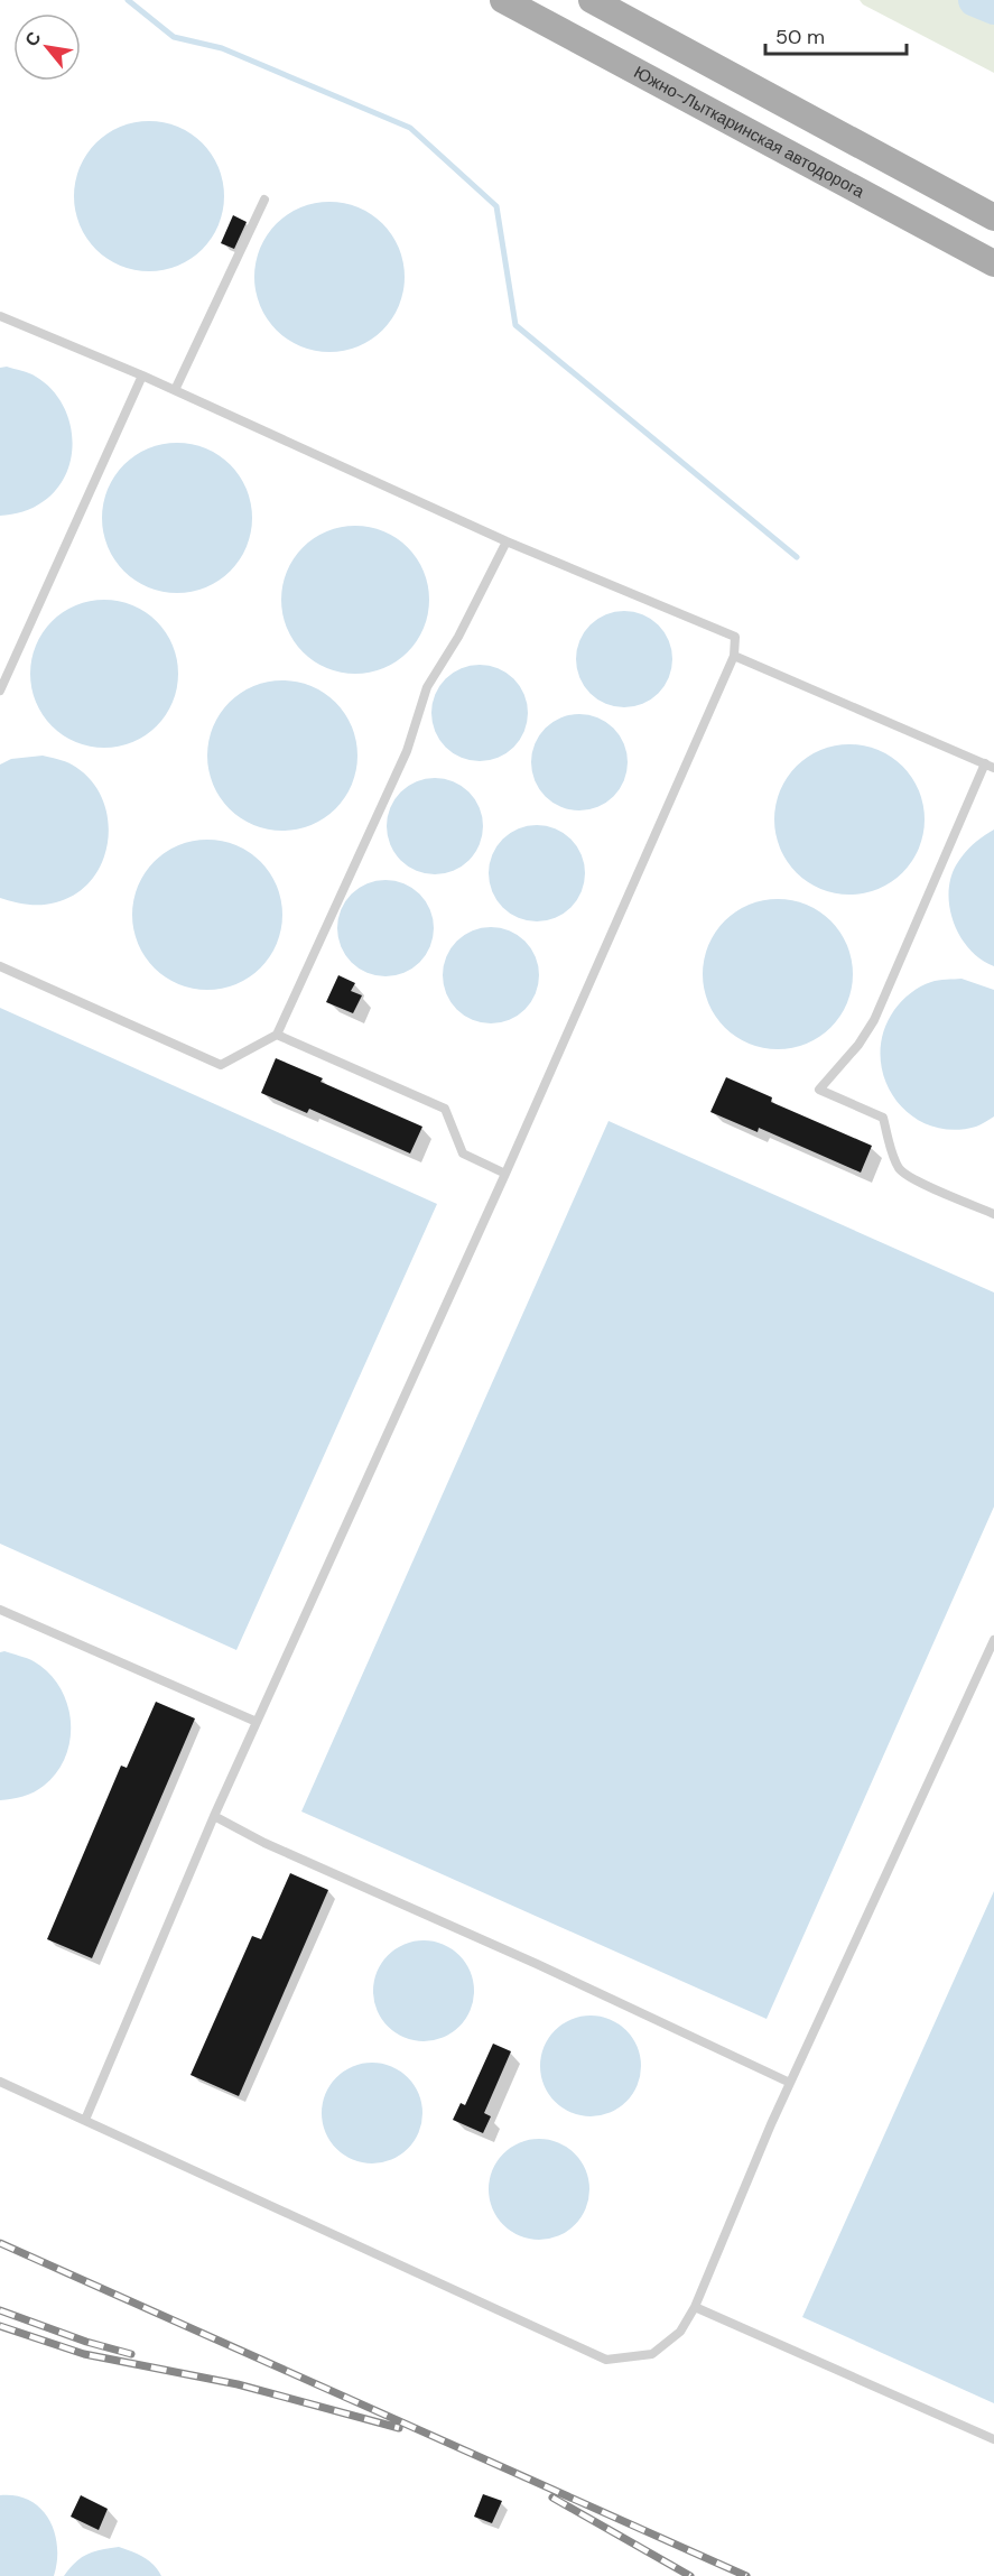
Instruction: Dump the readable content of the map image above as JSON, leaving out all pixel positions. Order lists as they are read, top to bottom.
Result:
{
  "streets": {
    "main road": ["Южно-Лыткаринская автодорога"]
  },
  "scale_bar": "50 m",
  "north": "top left"
}
